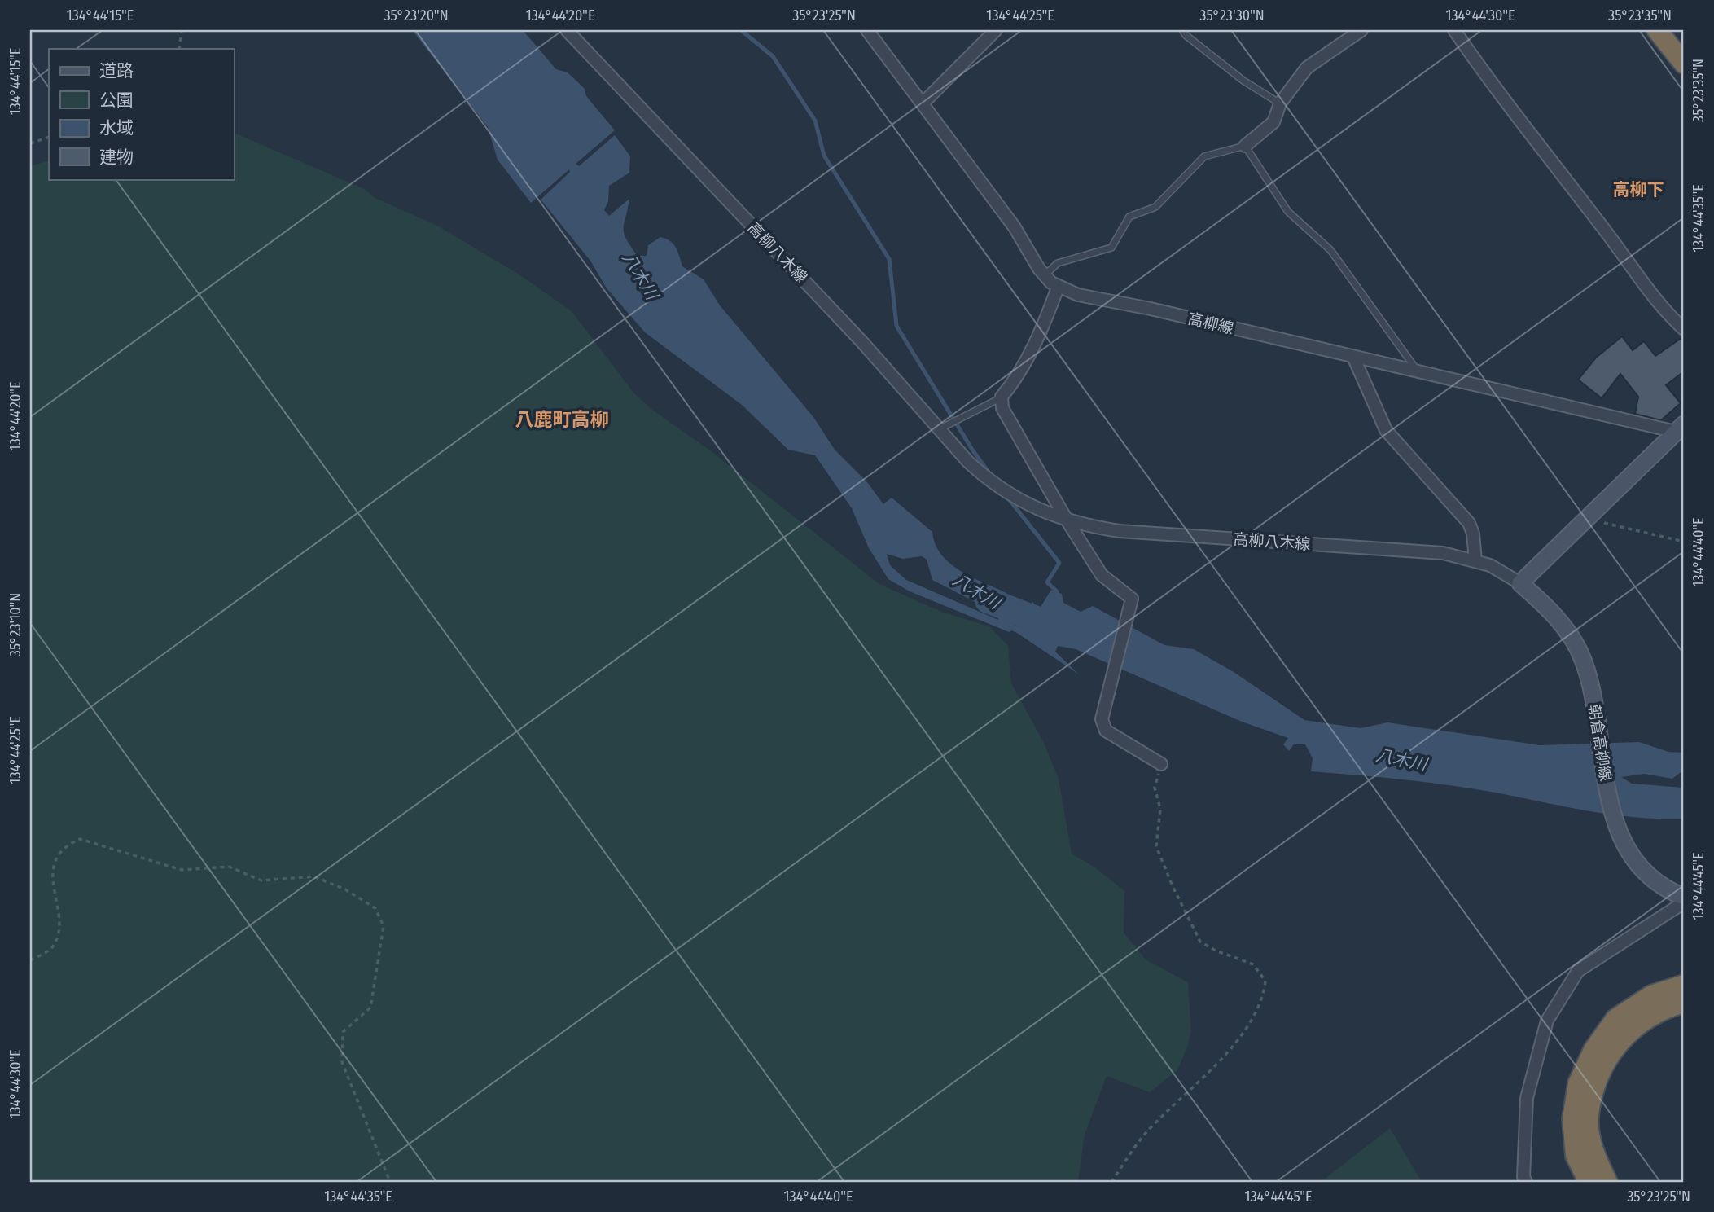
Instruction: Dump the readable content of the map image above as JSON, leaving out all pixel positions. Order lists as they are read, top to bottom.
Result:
{
  "streets": {
    "street": ["高柳八木線", "高柳線", "朝倉高柳線"]
  },
  "crossings": [
    ["高柳八木線", "朝倉高柳線"]
  ],
  "districts": ["高柳下", "八鹿町高柳"],
  "water": ["八木川"],
  "legend": [
    "道路",
    "公園",
    "水域",
    "建物"
  ],
  "coordinates": [
    "134°44'15\"E",
    "35°23'20\"N",
    "134°44'20\"E",
    "35°23'25\"N",
    "134°44'25\"E",
    "35°23'30\"N",
    "134°44'30\"E",
    "35°23'35\"N",
    "134°44'35\"E",
    "134°44'40\"E",
    "35°23'10\"N",
    "134°44'45\"E"
  ]
}
